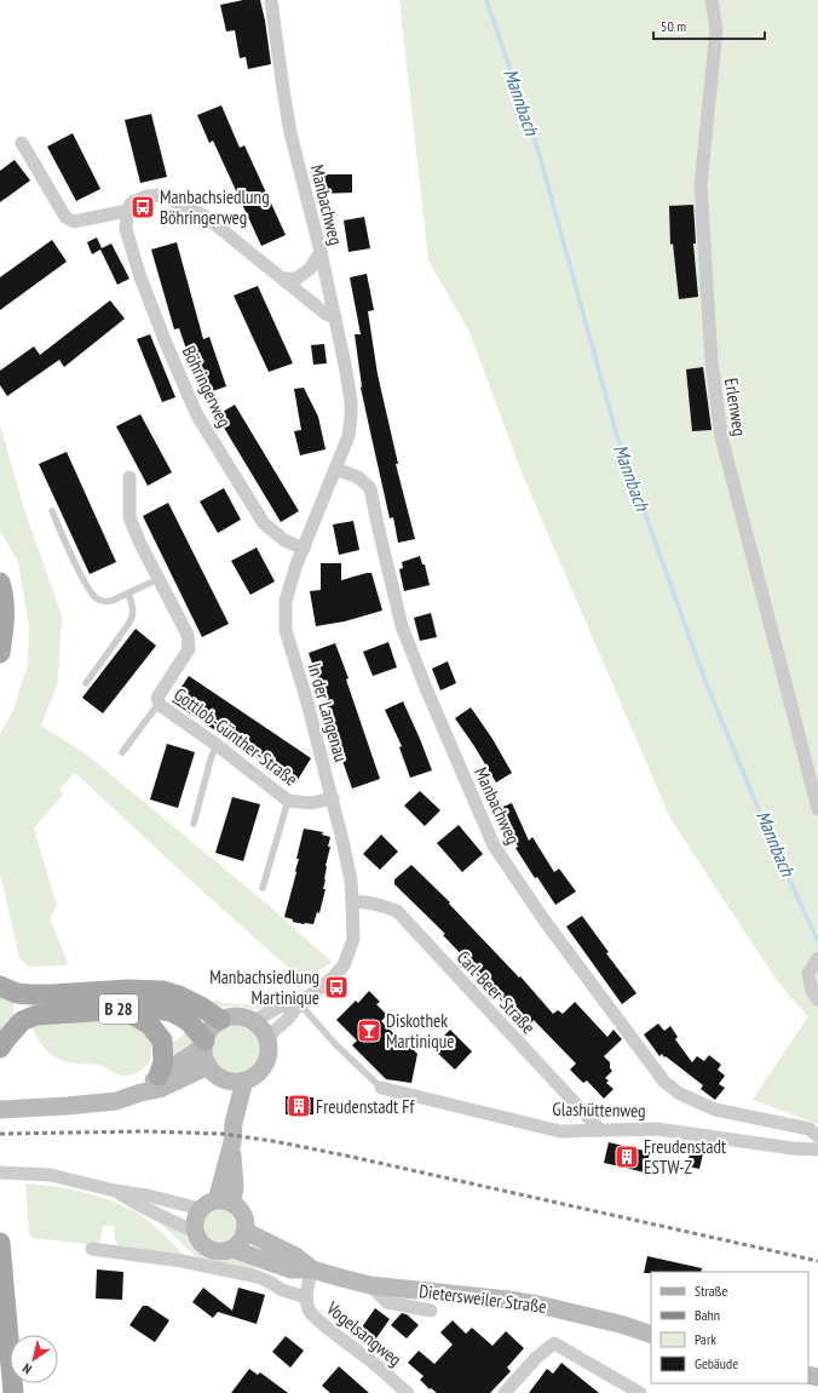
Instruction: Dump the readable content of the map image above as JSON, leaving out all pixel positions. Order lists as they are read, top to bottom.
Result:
{
  "streets": {
    "main road": ["B 28"],
    "street": [
      "Manbachweg",
      "Böhringerweg",
      "Erlenweg",
      "In der Langenau",
      "Gottlob-Günther-Straße",
      "Carl-Beer-Straße",
      "Glashüttenweg",
      "Dietersweiler Straße",
      "Vogelsangweg"
    ]
  },
  "crossings": [
    ["Manbachweg", "In der Langenau"],
    ["Böhringerweg", "In der Langenau"],
    ["In der Langenau", "Gottlob-Günther-Straße"],
    ["In der Langenau", "Carl-Beer-Straße"],
    ["In der Langenau", "B 28"],
    ["Carl-Beer-Straße", "Glashüttenweg"],
    ["Dietersweiler Straße", "Vogelsangweg"]
  ],
  "water": ["Mannbach"],
  "places": {
    "bus stop": ["Manbachsiedlung Böhringerweg", "Manbachsiedlung Martinique"],
    "bar": ["Diskothek Martinique"],
    "building": ["Freudenstadt Ff", "Freudenstadt ESTW-Z"]
  },
  "legend": [
    "Straße",
    "Bahn",
    "Park",
    "Gebäude"
  ],
  "scale_bar": "50 m",
  "north": "bottom left"
}
